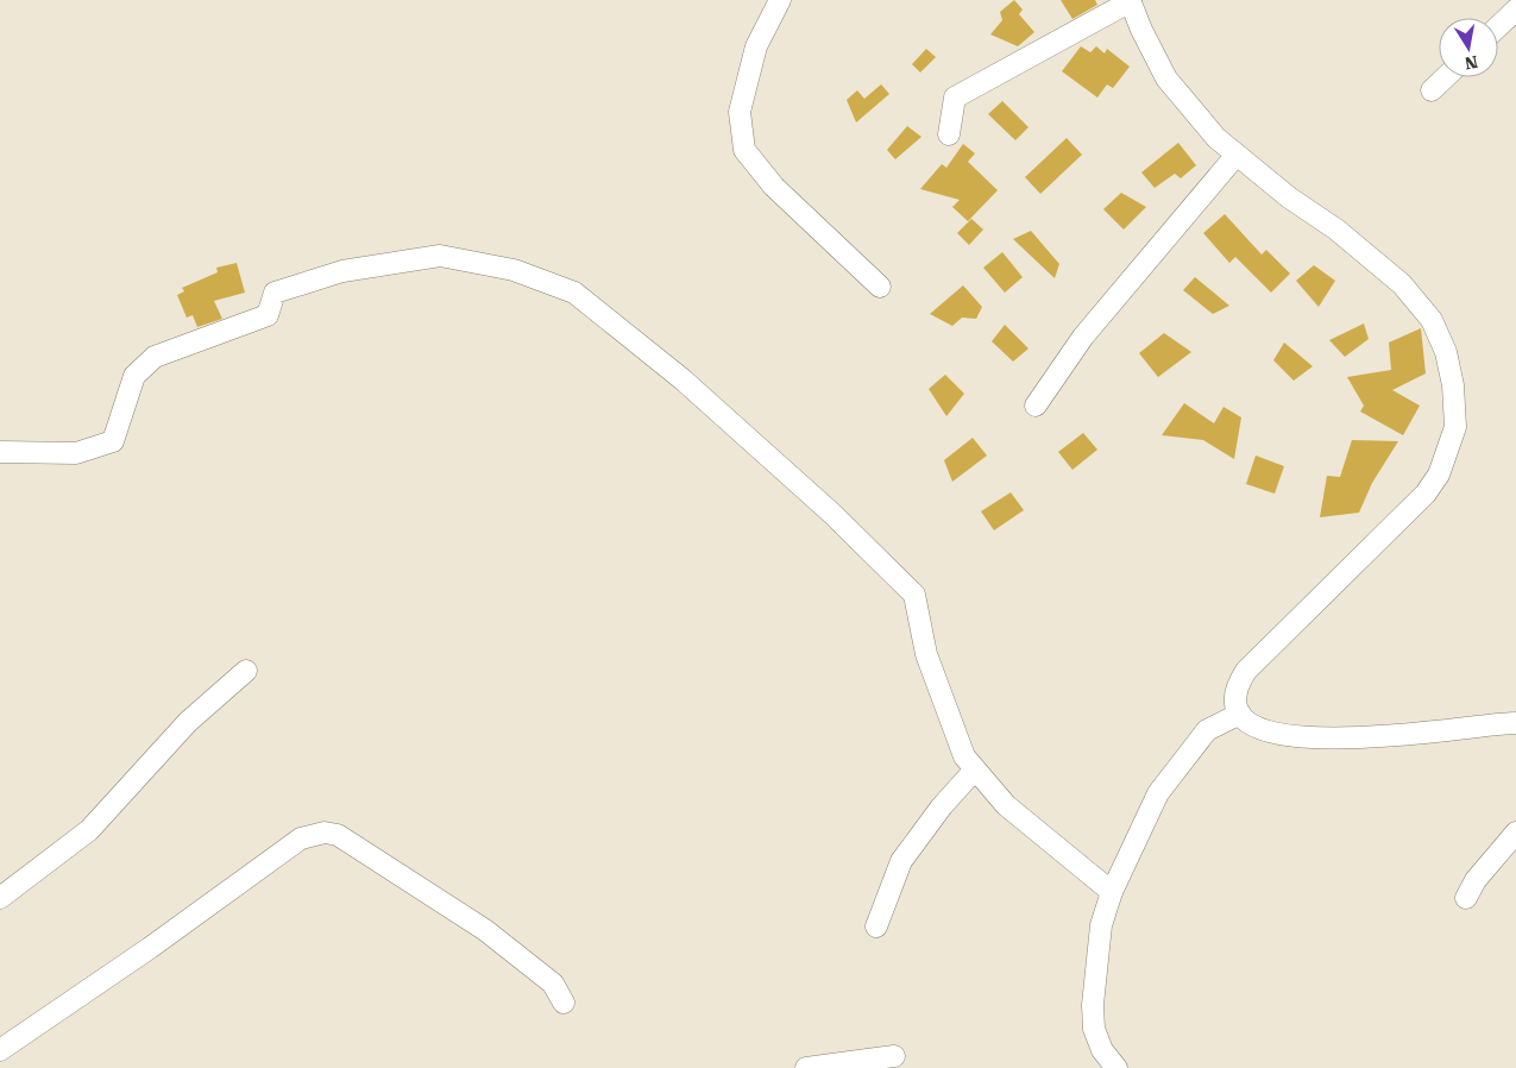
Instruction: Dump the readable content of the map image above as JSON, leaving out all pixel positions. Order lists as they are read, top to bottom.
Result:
{
  "north": "bottom"
}
